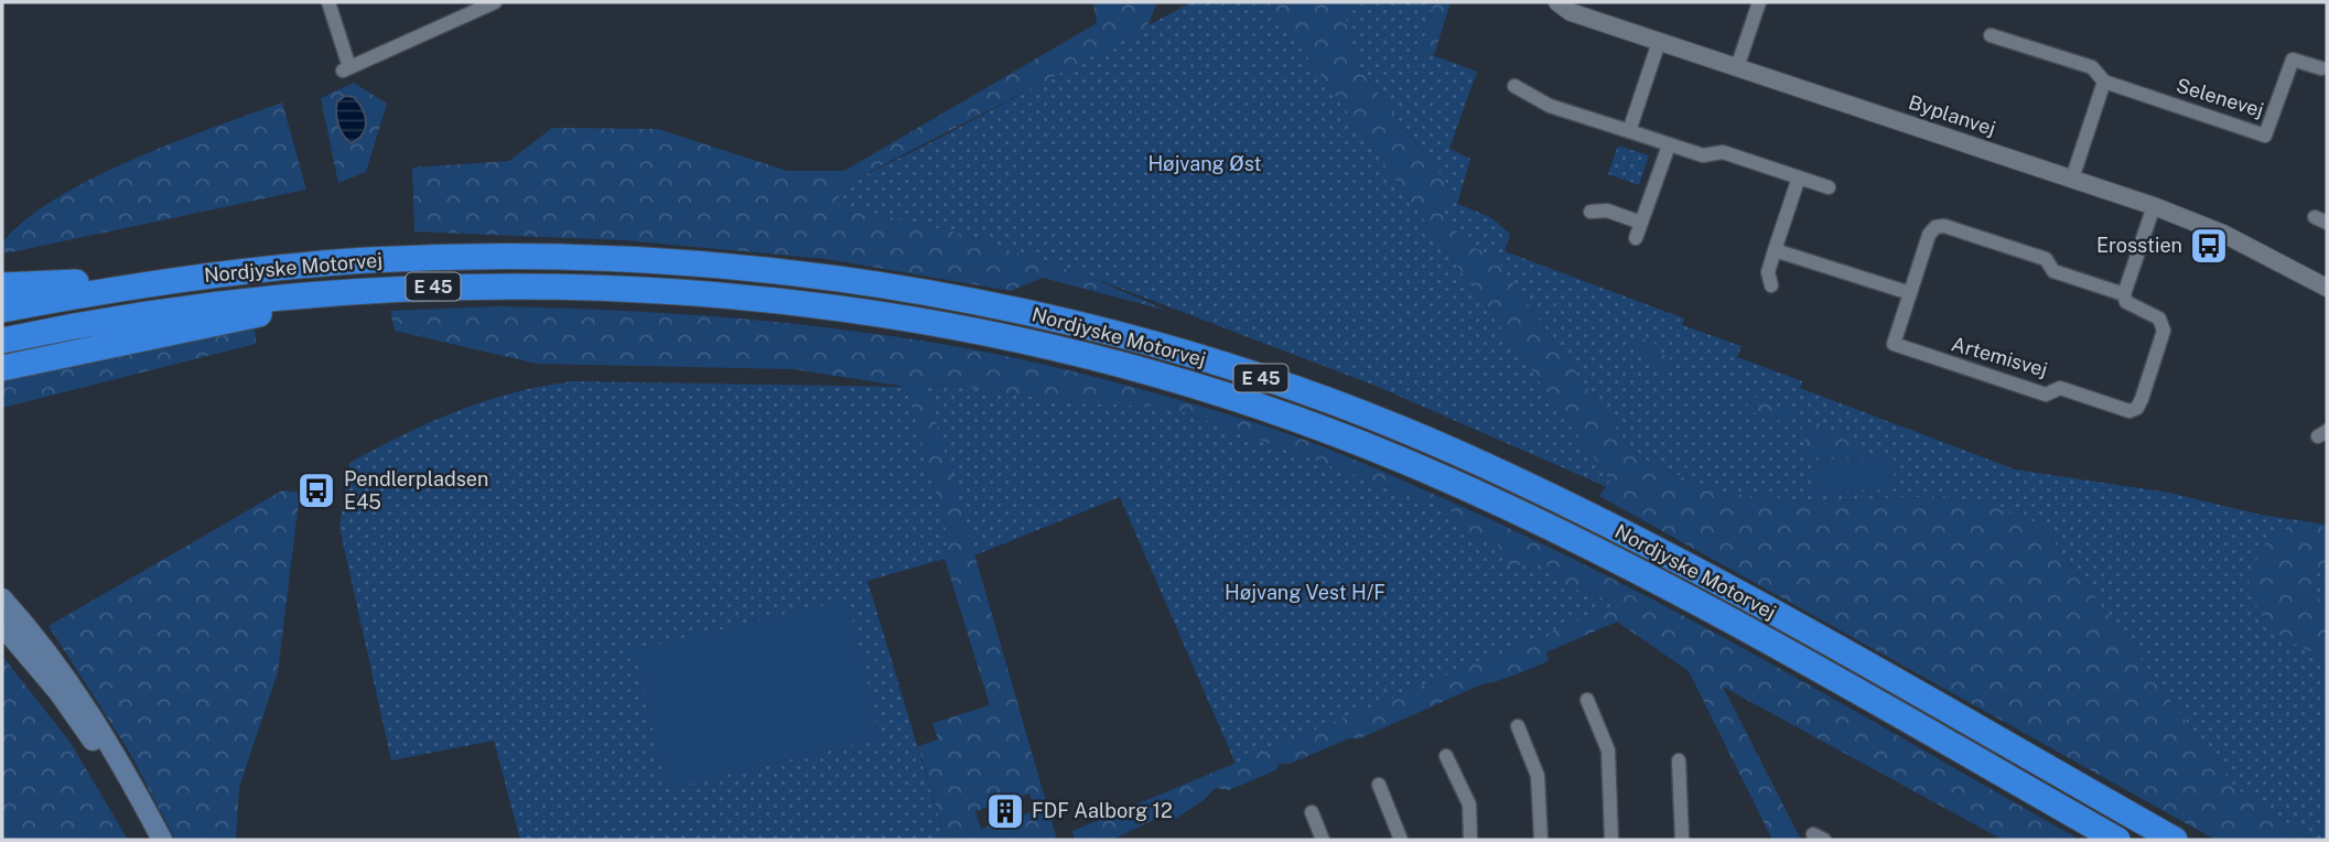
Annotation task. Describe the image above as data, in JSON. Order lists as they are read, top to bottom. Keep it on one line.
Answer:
{"streets":{"highway":["Nordjyske Motorvej","E 45"],"street":["Selenevej","Byplanvej","Artemisvej"]},"parks":["Højvang Øst","Højvang Vest H/F"],"places":{"bus stop":["Erosstien","Pendlerpladsen E45"],"building":["FDF Aalborg 12"]}}
